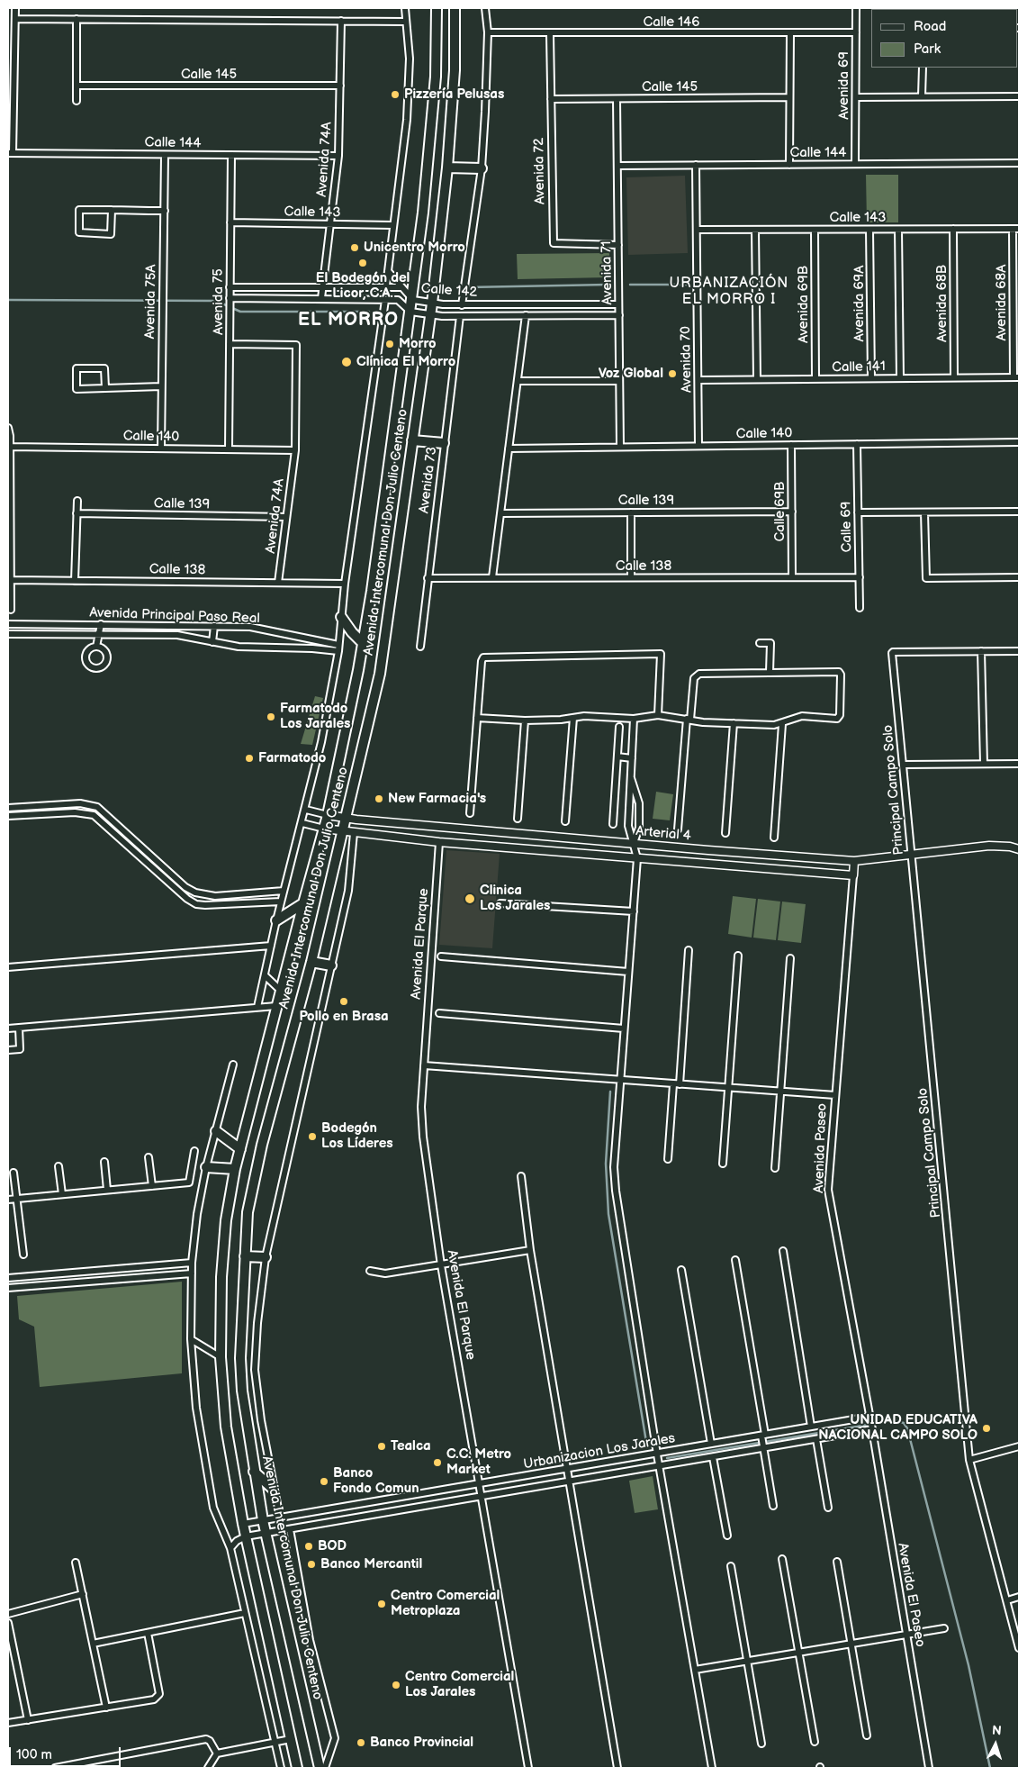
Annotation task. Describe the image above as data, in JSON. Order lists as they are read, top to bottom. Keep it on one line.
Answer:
{"streets":{"main road":["Avenida Intercomunal Don Julio Centeno"],"street":["Calle 146","Calle 145","Avenida 69","Calle 144","Avenida 74A","Avenida 72","Calle 143","Avenida 71","Calle 142","Avenida 75A","Avenida 75","Avenida 68A","Avenida 69A","Avenida 68B","Avenida 69B","Avenida 70","Calle 141","Calle 140","Avenida 73","Calle 139","Calle 69B","Calle 69","Calle 138","Avenida Principal Paso Real","Principal Campo Solo","Arterial 4","Avenida El Parque","Avenida Paseo","Urbanizacion Los Jarales","Avenida El Paseo"]},"crossings":[["Calle 146","Avenida 69"],["Calle 146","Avenida 72"],["Calle 145","Avenida 74A"],["Calle 145","Avenida 72"],["Calle 145","Avenida 71"],["Avenida 69","Calle 144"],["Calle 144","Avenida 74A"],["Calle 144","Avenida 71"],["Calle 144","Avenida 75A"],["Calle 144","Avenida 75"],["Calle 144","Avenida 70"],["Avenida 74A","Calle 143"],["Avenida 74A","Calle 142"],["Avenida 74A","Avenida 75"],["Avenida 74A","Calle 140"],["Avenida 74A","Calle 139"],["Avenida 74A","Calle 138"],["Avenida 72","Avenida 71"],["Calle 143","Avenida 75"],["Calle 143","Avenida 68A"],["Calle 143","Avenida 69A"],["Calle 143","Avenida 68B"],["Calle 143","Avenida 69B"],["Calle 143","Avenida 70"],["Avenida 71","Calle 142"],["Avenida 71","Calle 140"],["Calle 142","Avenida 75"],["Calle 142","Avenida 73"],["Calle 142","Avenida Intercomunal Don Julio Centeno"],["Avenida 75A","Calle 140"],["Avenida 75","Calle 140"],["Avenida 68A","Calle 141"],["Avenida 69A","Calle 141"],["Avenida 68B","Calle 141"],["Avenida 69B","Calle 141"],["Avenida 70","Calle 141"],["Avenida 70","Calle 140"],["Calle 140","Calle 69B"],["Calle 140","Calle 69"],["Avenida 73","Calle 138"],["Calle 139","Calle 69B"],["Calle 69B","Calle 138"],["Calle 69","Calle 138"],["Avenida Intercomunal Don Julio Centeno","Calle 138"],["Avenida Intercomunal Don Julio Centeno","Avenida Principal Paso Real"],["Avenida Intercomunal Don Julio Centeno","Arterial 4"],["Avenida Intercomunal Don Julio Centeno","Urbanizacion Los Jarales"],["Principal Campo Solo","Arterial 4"],["Arterial 4","Avenida El Parque"],["Arterial 4","Avenida Paseo"],["Avenida El Parque","Urbanizacion Los Jarales"],["Avenida Paseo","Urbanizacion Los Jarales"],["Avenida Paseo","Avenida El Paseo"],["Urbanizacion Los Jarales","Avenida El Paseo"]],"districts":["URBANIZACIÓN EL MORRO I","EL MORRO"],"places":["Pizzería Pelusas","Unicentro Morro","El Bodegón del Licor, C.A.","Morro","Clínica El Morro","Voz Global","Farmatodo Los Jarales","Farmatodo","New Farmacia's","Clinica Los Jarales","Pollo en Brasa","Bodegón Los Líderes","UNIDAD EDUCATIVA NACIONAL CAMPO SOLO","Tealca","C.C. Metro Market","Banco Fondo Comun","BOD","Banco Mercantil","Centro Comercial Metroplaza","Centro Comercial Los Jarales","Banco Provincial"],"legend":["Road","Park"],"scale_bar":"100 m","north":"top"}
